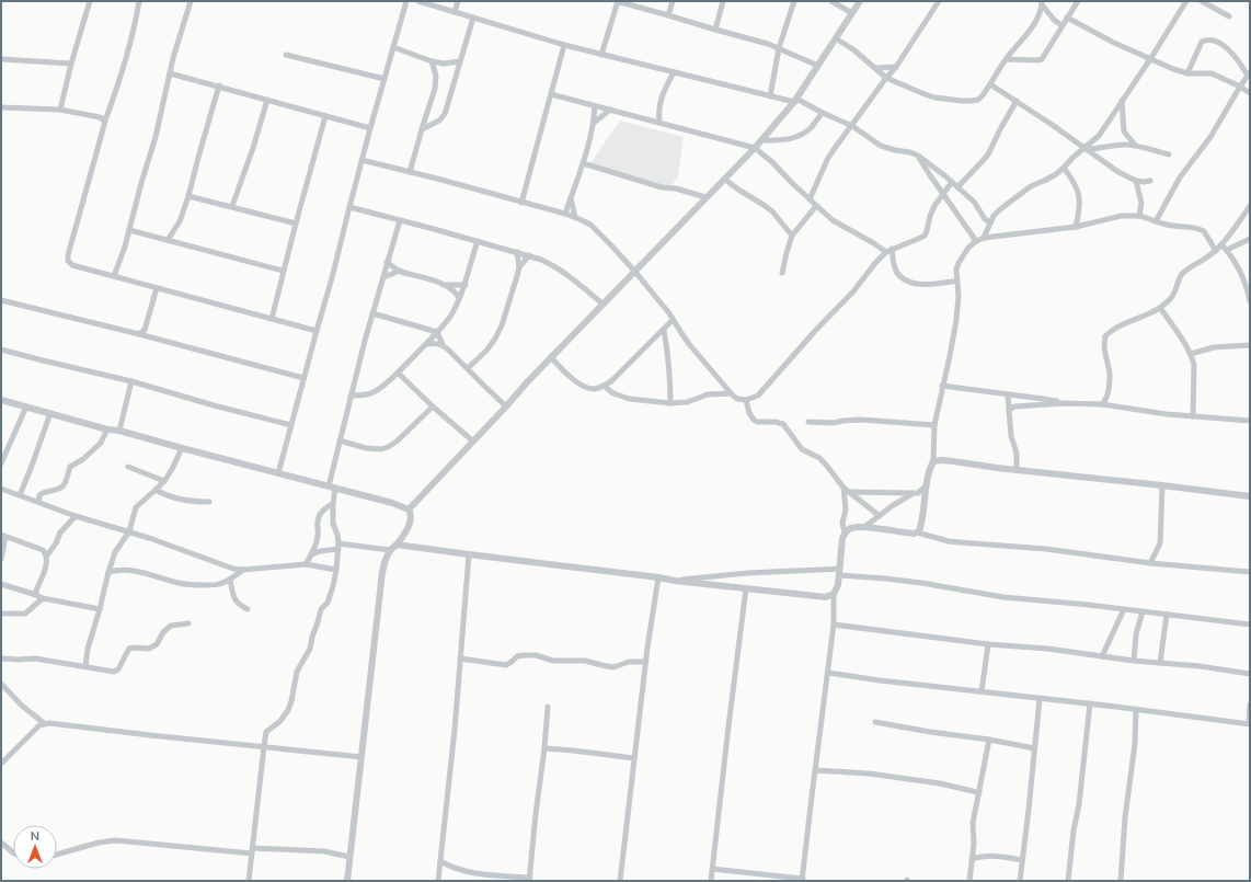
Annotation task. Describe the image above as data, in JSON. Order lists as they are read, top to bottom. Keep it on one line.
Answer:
{"north":"top"}
